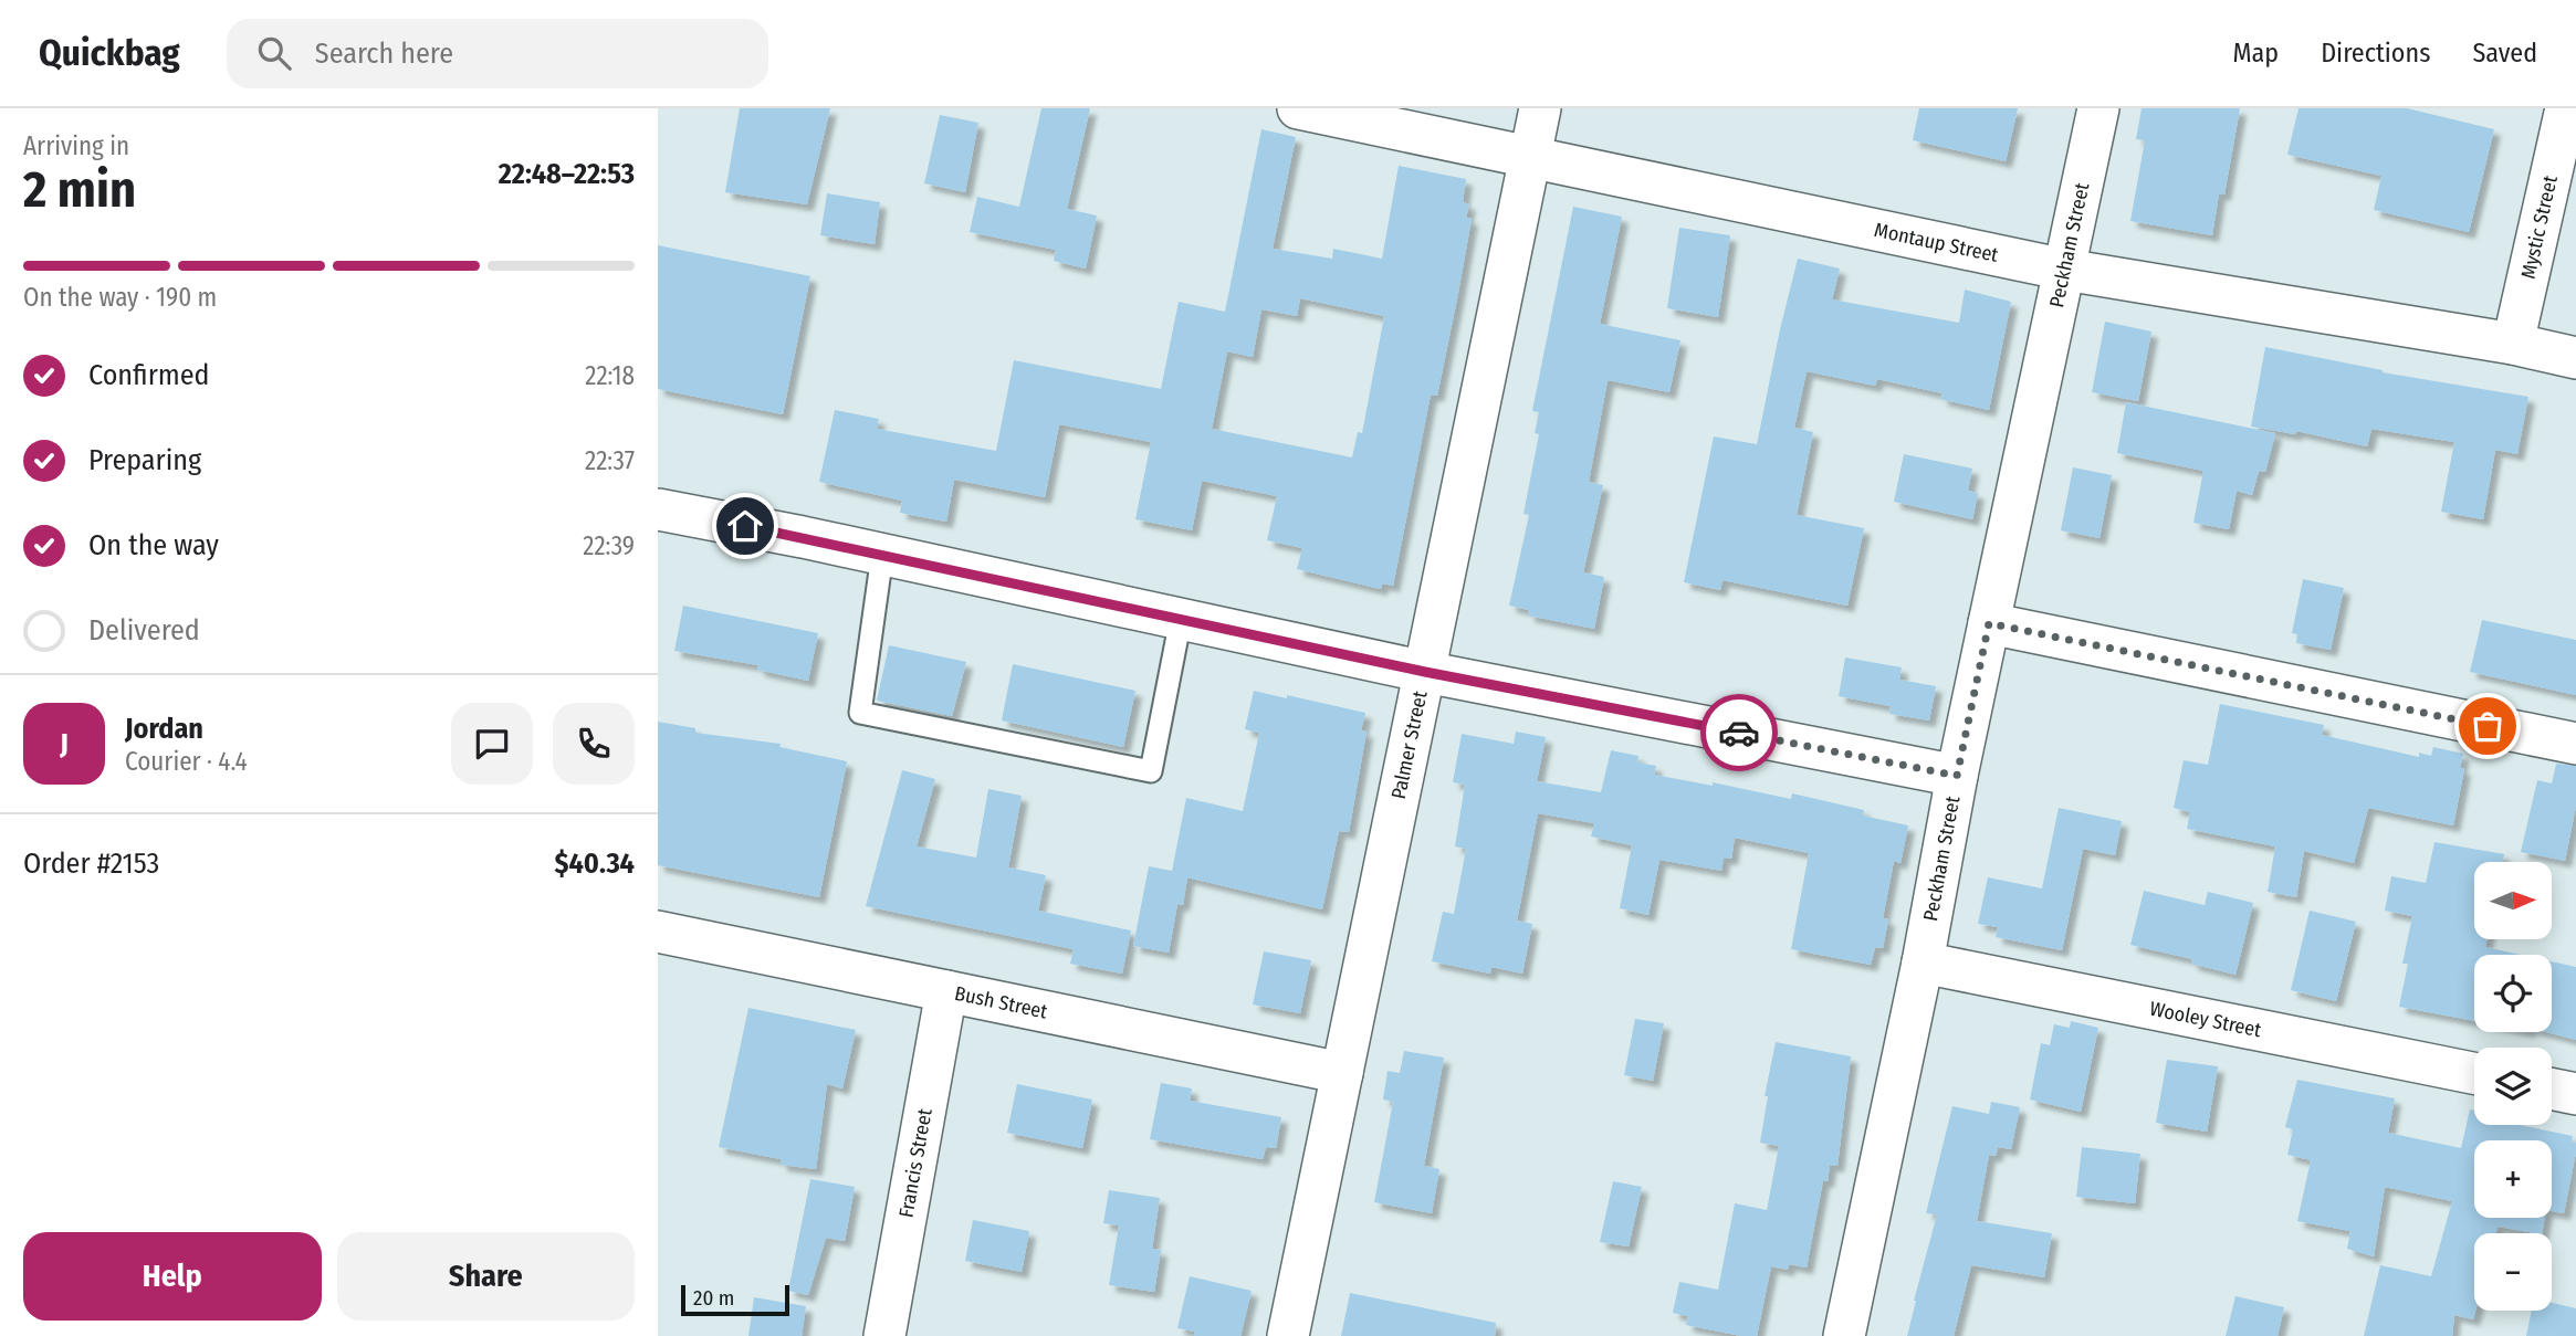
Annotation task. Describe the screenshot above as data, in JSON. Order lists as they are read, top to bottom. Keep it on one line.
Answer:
{"streets":{"street":["Mystic Street","Montaup Street","Peckham Street","Palmer Street","Bush Street","Wooley Street","Francis Street"]},"crossings":[["Mystic Street","Montaup Street"],["Montaup Street","Peckham Street"],["Montaup Street","Palmer Street"],["Peckham Street","Wooley Street"],["Palmer Street","Bush Street"],["Bush Street","Francis Street"]],"scale_bar":"20 m","north":"right","page":{"header":"Quickbag","search":"Search here","nav":["Map","Directions","Saved"],"heading":["2 min","Arriving in","22:48–22:53"],"panel":["Jordan","Courier · 4.4","Order #2153","$40.34"],"bar":"On the way · 190 m","list":[["Confirmed","22:18"],["Preparing","22:37"],["On the way","22:39"],"Delivered"],"round":"J","map_buttons":["+","−"],"buttons":["Help","Share"],"scale":"20 m"}}
